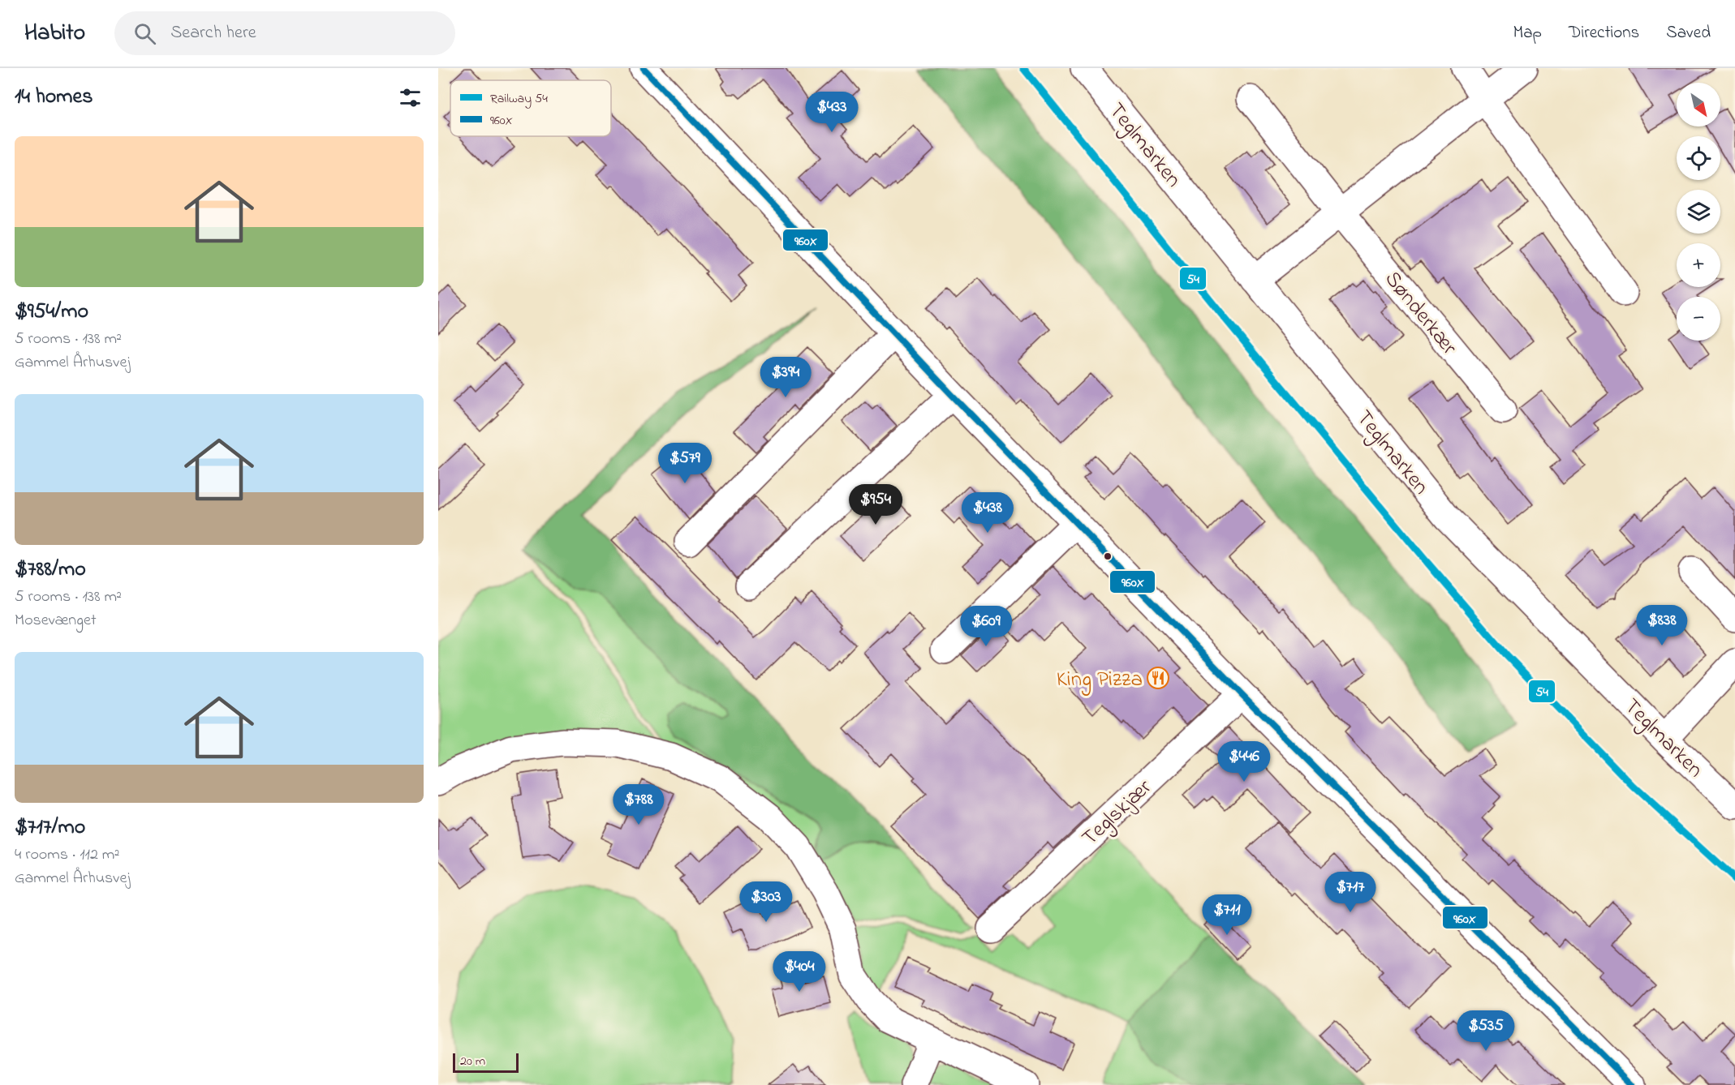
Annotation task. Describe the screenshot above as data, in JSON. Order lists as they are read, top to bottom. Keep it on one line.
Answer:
{"streets":{"street":["Teglmarken","Sønderkær","Teglskjær"]},"places":{"restaurant":["King Pizza"]},"lines":["rail line 54","transit line 960X"],"legend":["Railway 54","960X"],"scale_bar":"20 m","north":"bottom right","page":{"header":"Habito","search":"Search here","nav":["Map","Directions","Saved"],"heading":"14 homes","map_buttons":["+","−"],"price":["$433","$394","$579","$954","$438","$838","$609","$446","$788","$717","$303","$711","$404","$535"],"list":[{"name":"$954/mo","note":"5 rooms · 138 m² · Gammel Århusvej"},{"name":"$788/mo","note":"5 rooms · 138 m² · Mosevænget"},{"name":"$717/mo","note":"4 rooms · 112 m² · Gammel Århusvej"}],"scale":"20 m"}}
